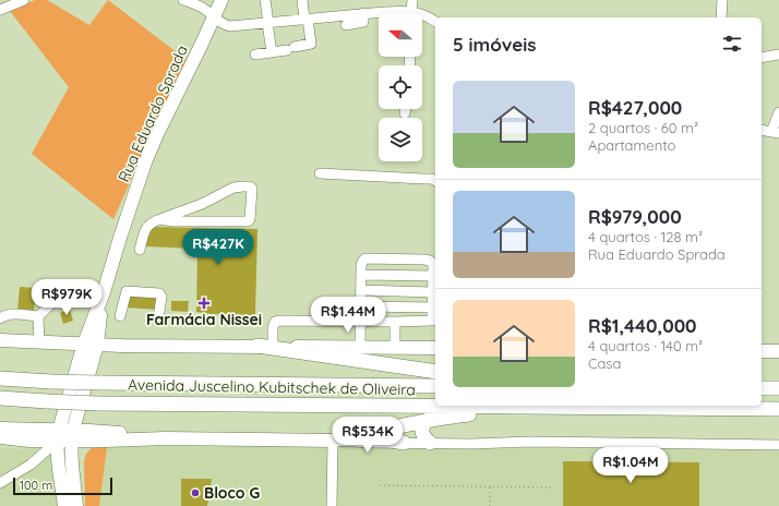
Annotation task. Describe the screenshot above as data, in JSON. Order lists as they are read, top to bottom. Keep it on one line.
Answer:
{"streets":{"highway":["Avenida Juscelino Kubitschek de Oliveira"],"main road":["Rua Eduardo Sprada"]},"places":{"health":["Farmácia Nissei"],"other":["Bloco G"]},"scale_bar":"100 m","north":"left","page":{"heading":"5 imóveis","list":[{"name":"R$427,000","note":"2 quartos · 60 m² · Apartamento"},{"name":"R$979,000","note":"4 quartos · 128 m² · Rua Eduardo Sprada"},{"name":"R$1,440,000","note":"4 quartos · 140 m² · Casa"}],"price":["R$427K","R$979K","R$1.44M","R$534K","R$1.04M"],"scale":"100 m"}}
